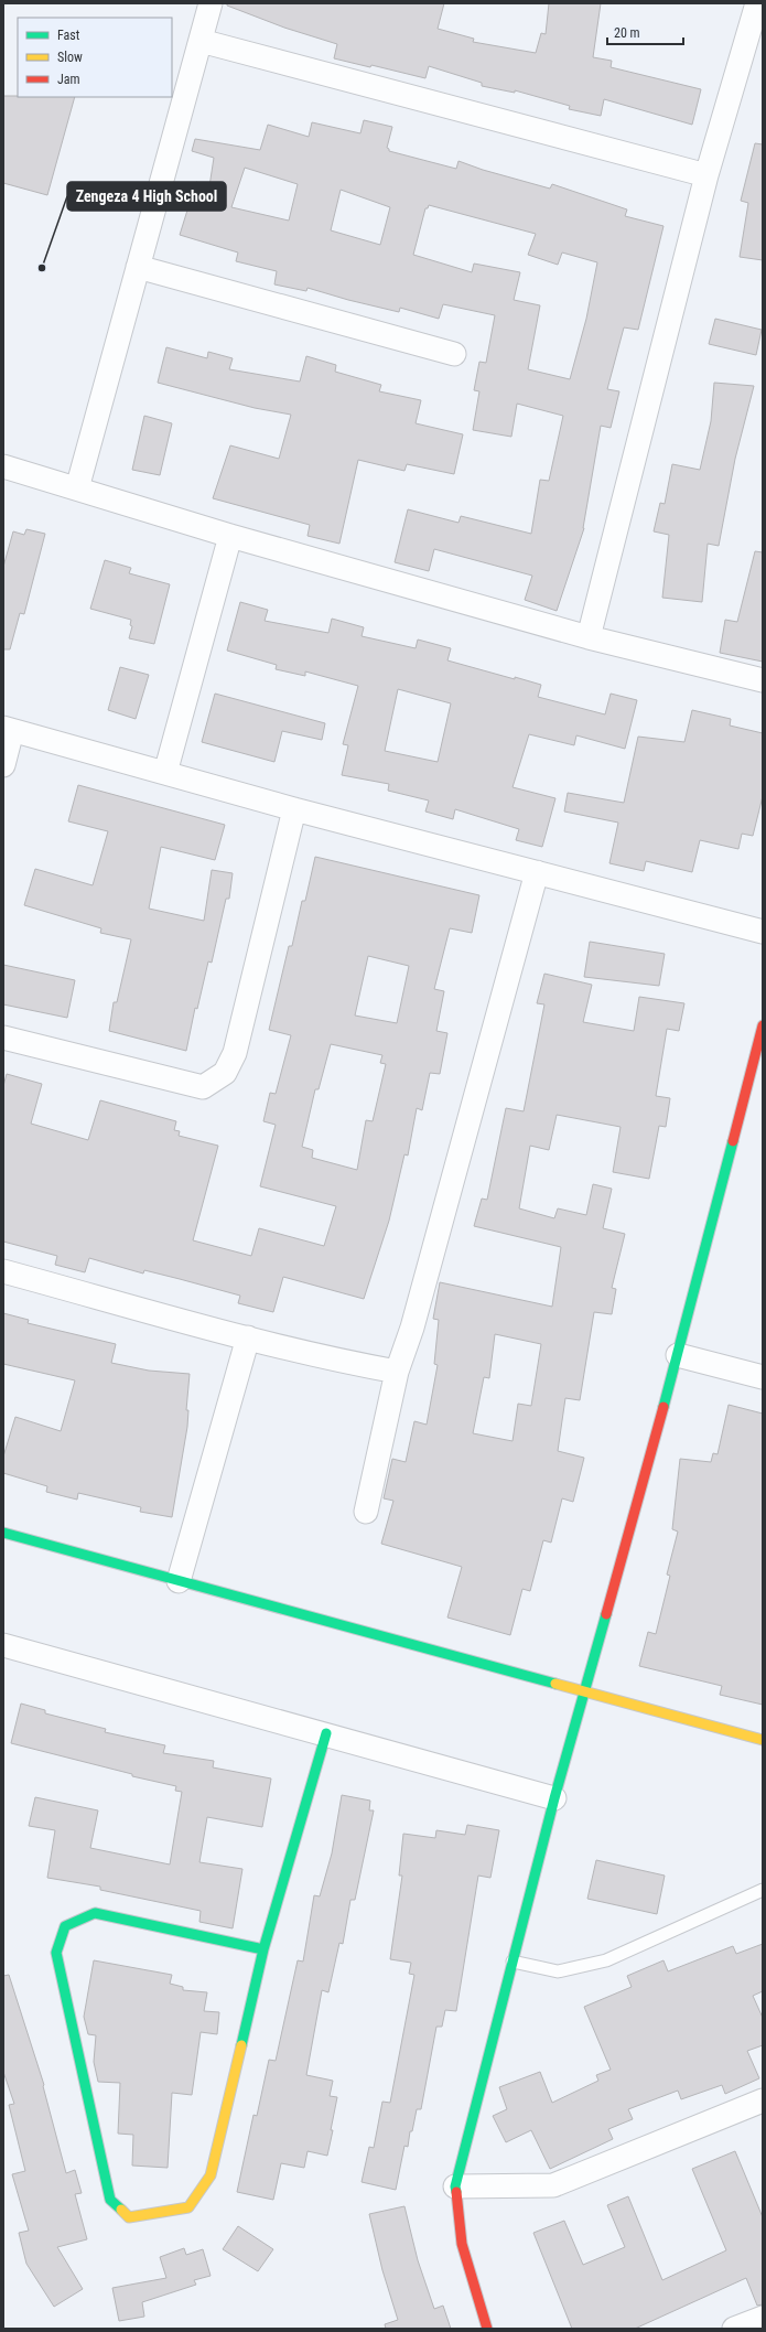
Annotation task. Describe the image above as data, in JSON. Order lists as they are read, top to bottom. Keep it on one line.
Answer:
{"places":["Zengeza 4 High School"],"legend":["Fast","Slow","Jam"],"scale_bar":"20 m"}
